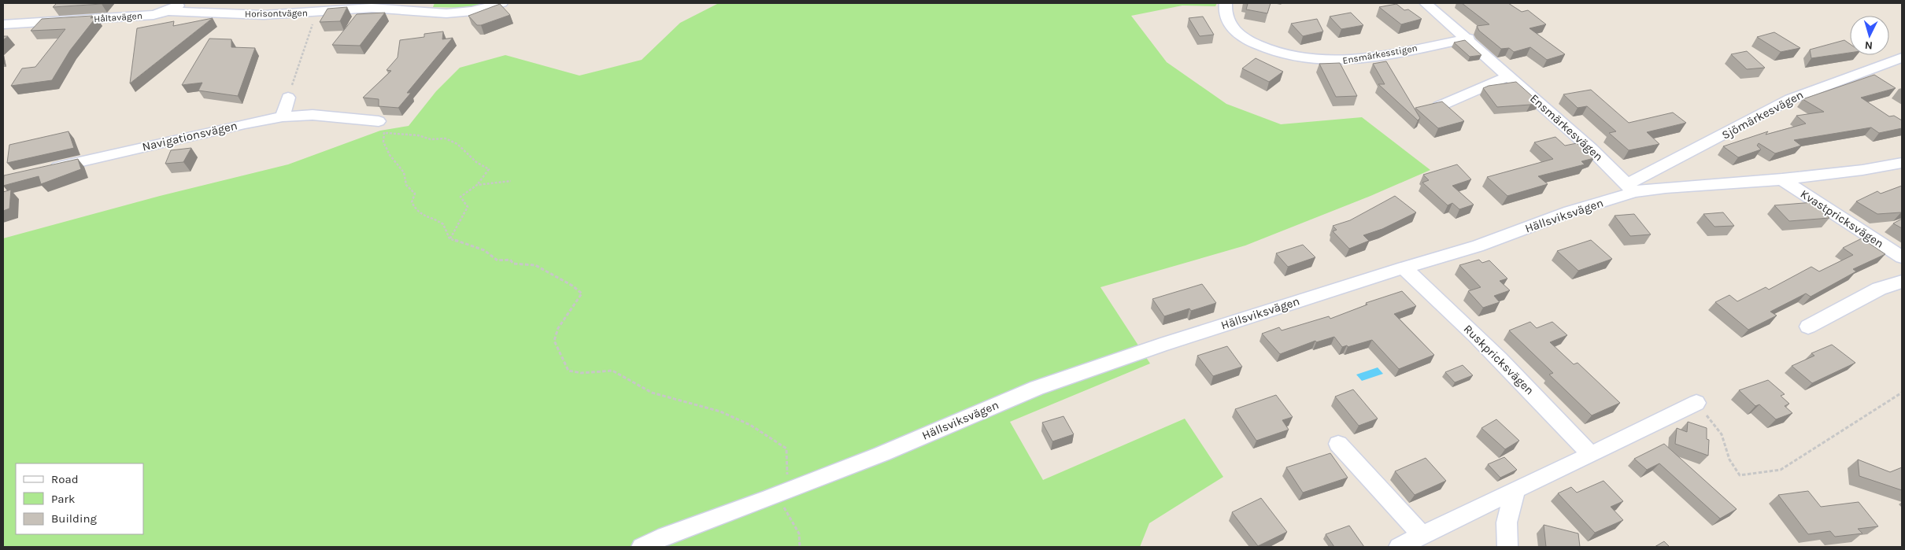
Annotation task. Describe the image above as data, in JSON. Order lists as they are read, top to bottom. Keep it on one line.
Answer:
{"streets":{"street":["Horisontvägen","Håltavägen","Ensmärkesstigen","Sjömärkesvägen","Ensmärkesvägen","Navigationsvägen","Hällsviksvägen","Kvastpricksvägen","Ruskpricksvägen"]},"crossings":[["Horisontvägen","Håltavägen"],["Ensmärkesstigen","Ensmärkesvägen"],["Sjömärkesvägen","Ensmärkesvägen"],["Sjömärkesvägen","Hällsviksvägen"],["Ensmärkesvägen","Hällsviksvägen"],["Hällsviksvägen","Kvastpricksvägen"],["Hällsviksvägen","Ruskpricksvägen"]],"legend":["Road","Park","Building"],"north":"bottom"}
